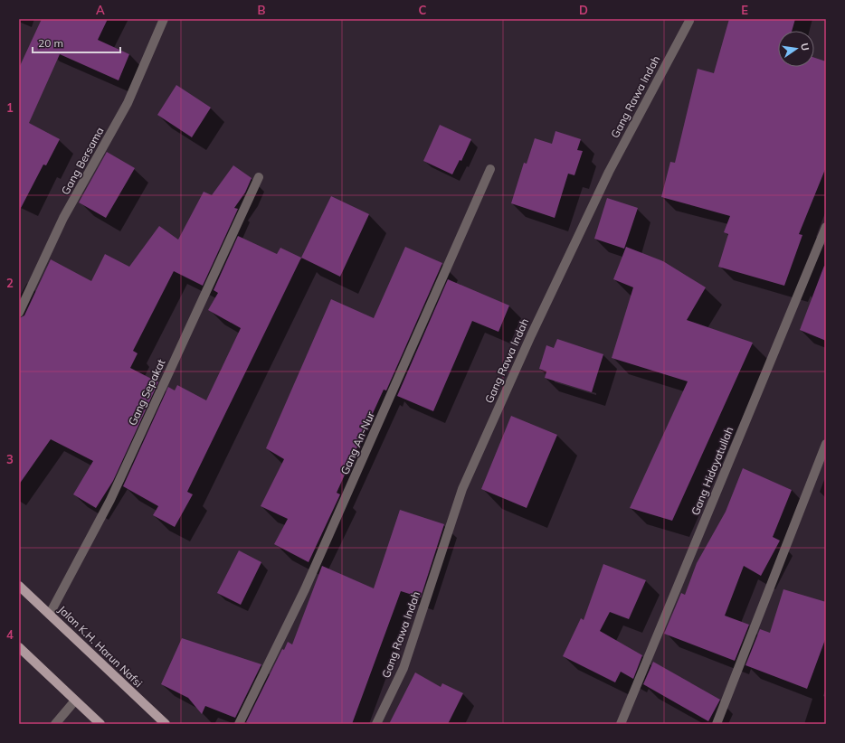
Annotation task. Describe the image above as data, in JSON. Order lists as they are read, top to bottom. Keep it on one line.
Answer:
{"streets":{"main road":["Jalan K.H. Harun Nafsi"],"street":["Gang Rawa Indah","Gang Bersama","Gang Sepakat","Gang An-Nur","Gang Hidayatullah"]},"crossings":[["Gang Sepakat","Jalan K.H. Harun Nafsi"]],"scale_bar":"20 m","north":"right","grid":{"columns":["A","B","C","D","E"],"rows":["1","2","3","4"]}}
